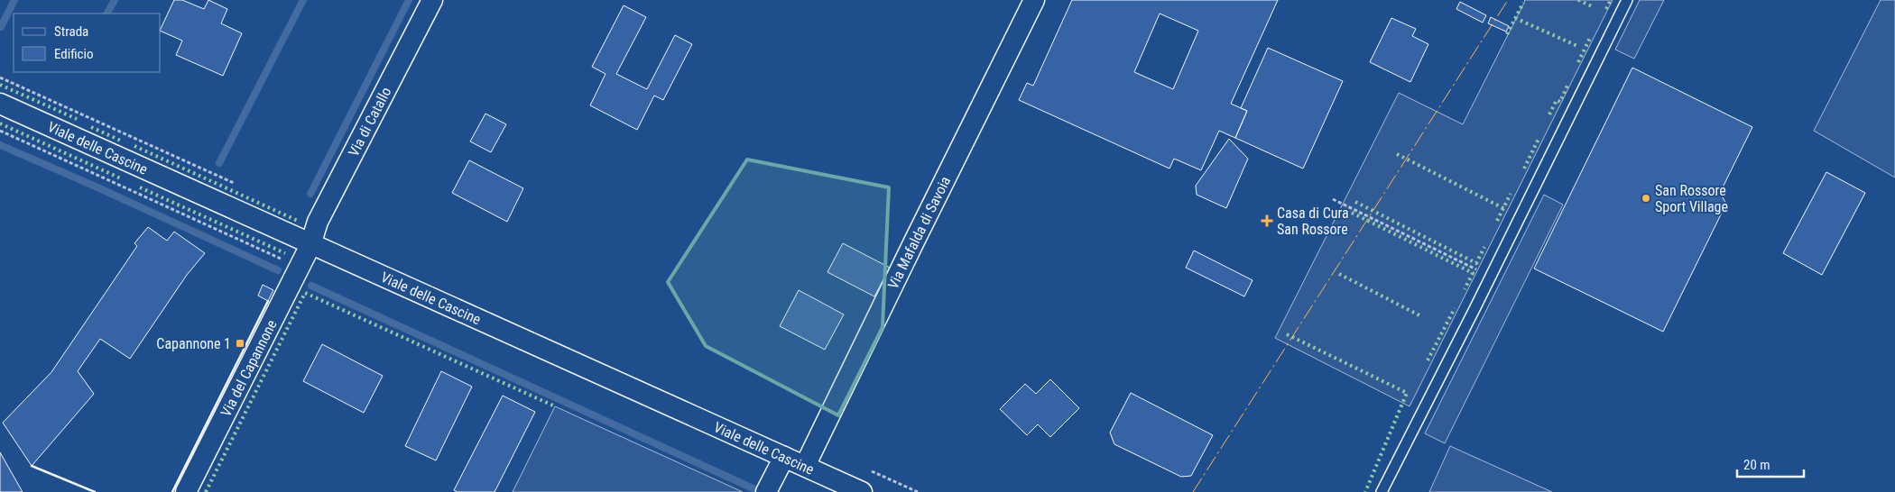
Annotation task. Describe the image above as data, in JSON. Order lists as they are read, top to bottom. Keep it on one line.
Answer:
{"streets":{"street":["Via di Catallo","Viale delle Cascine","Via Mafalda di Savoia","Via del Capannone"]},"crossings":[["Via di Catallo","Viale delle Cascine"],["Via di Catallo","Via del Capannone"],["Viale delle Cascine","Via Mafalda di Savoia"],["Viale delle Cascine","Via del Capannone"]],"places":{"other":["San Rossore Sport Village"],"health":["Casa di Cura San Rossore"],"transit":["Capannone 1"]},"legend":["Strada","Edificio"],"scale_bar":"20 m"}
